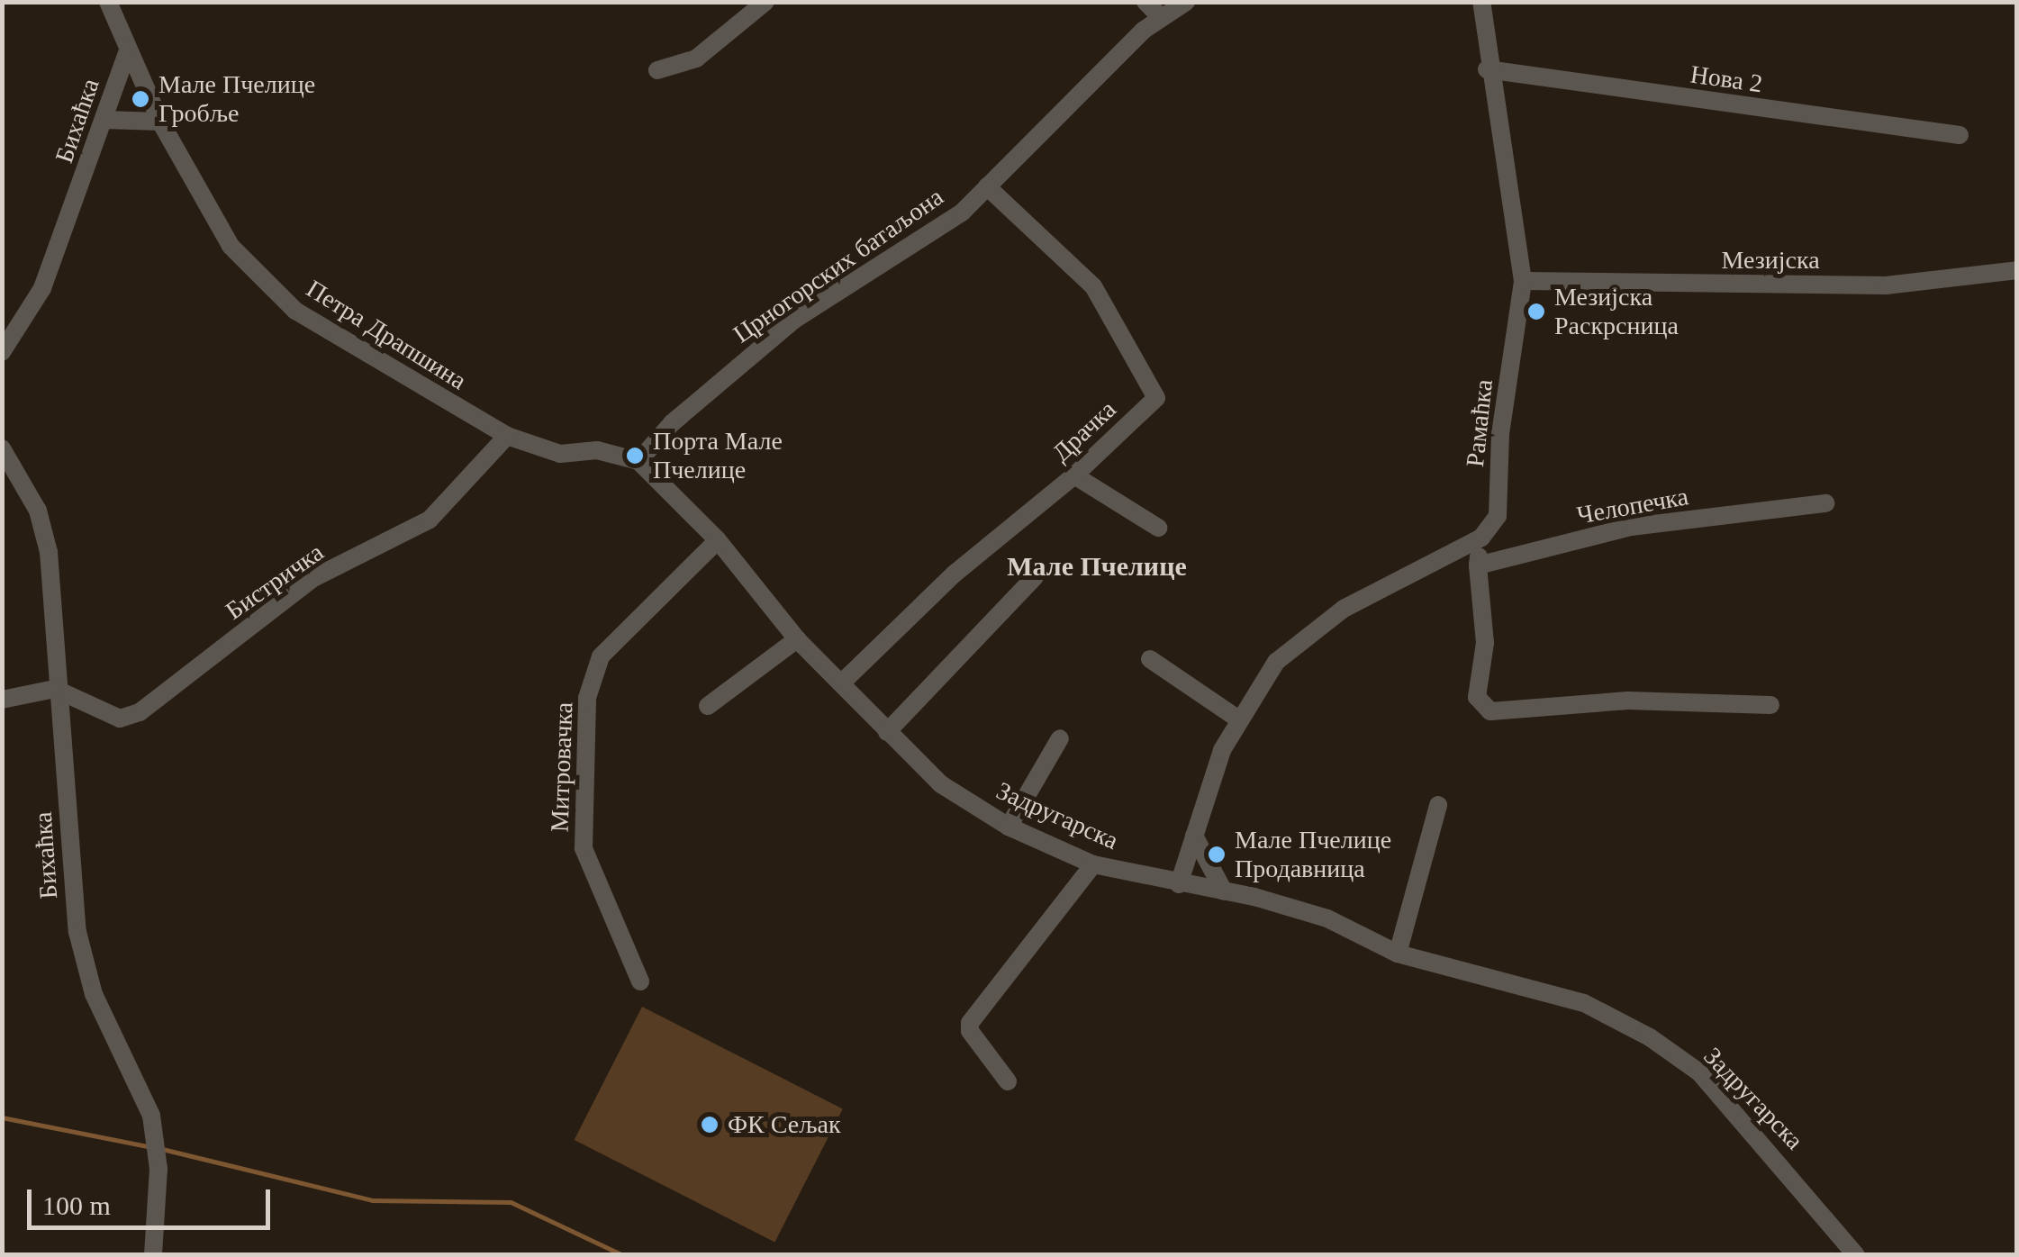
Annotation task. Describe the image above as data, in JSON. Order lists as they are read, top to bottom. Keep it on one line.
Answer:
{"streets":{"street":["Нова 2","Бихаћка","Мезијска","Црногорских батаљона","Петра Драпшина","Рамаћка","Драчка","Челопечка","Бистричка","Митровачка","Задругарска"]},"crossings":[["Нова 2","Рамаћка"],["Бихаћка","Петра Драпшина"],["Бихаћка","Бистричка"],["Мезијска","Рамаћка"],["Црногорских батаљона","Петра Драпшина"],["Црногорских батаљона","Драчка"],["Црногорских батаљона","Задругарска"],["Петра Драпшина","Бистричка"],["Петра Драпшина","Задругарска"],["Драчка","Задругарска"],["Митровачка","Задругарска"]],"districts":["Мале Пчелице"],"places":["Мале Пчелице Гробље","Мезијска Раскрсница","Порта Мале Пчелице","Мале Пчелице Продавница","ФК Сељак"],"scale_bar":"100 m"}
